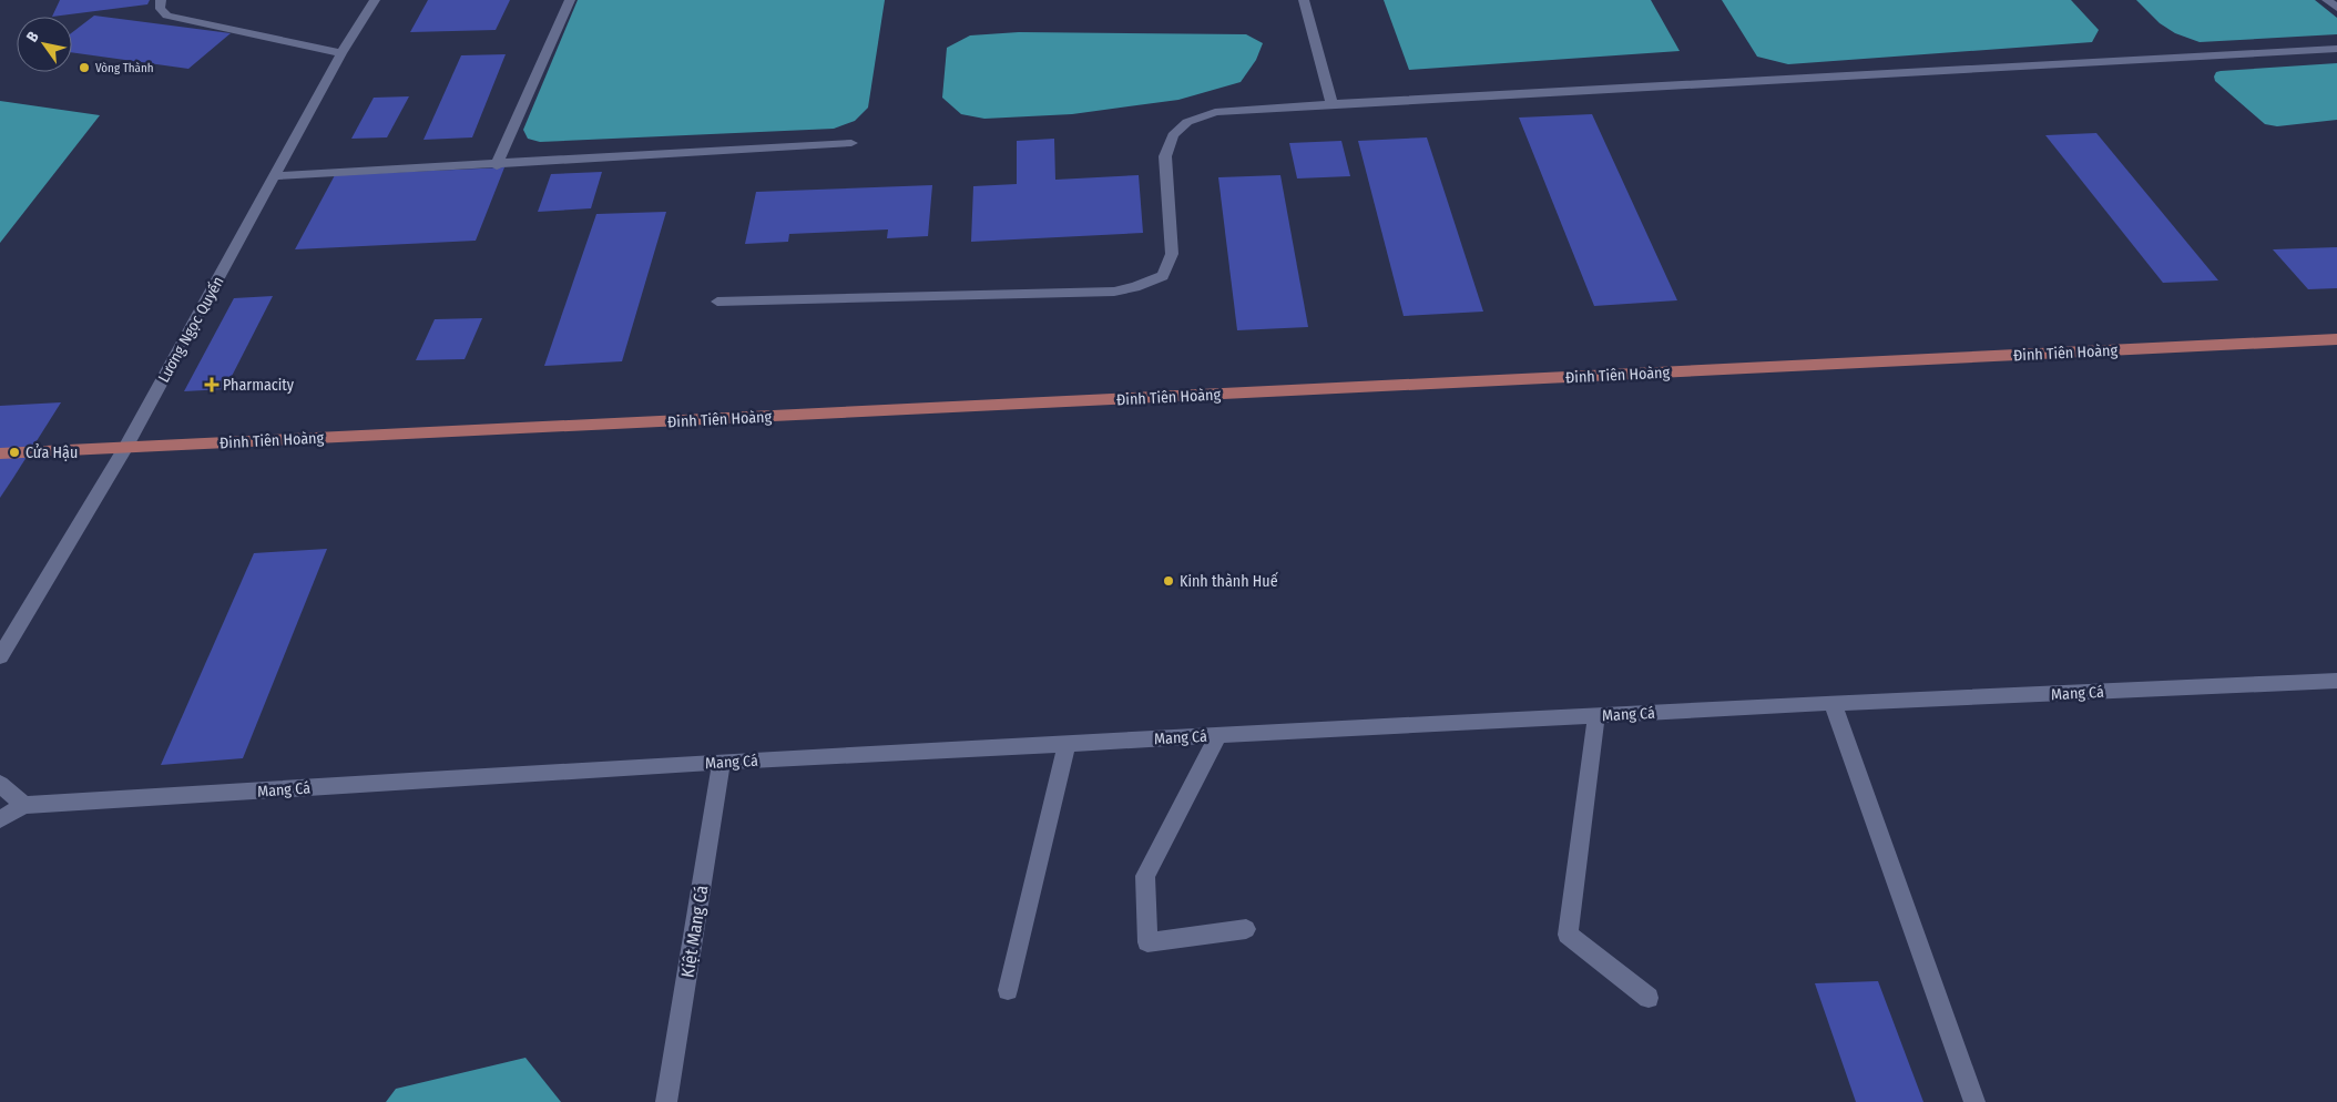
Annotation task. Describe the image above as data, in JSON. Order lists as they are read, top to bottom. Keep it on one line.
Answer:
{"streets":{"main road":["Đinh Tiên Hoàng"],"street":["Lương Ngọc Quyến","Mang Cá","Kiệt Mang Cá"]},"crossings":[["Lương Ngọc Quyến","Đinh Tiên Hoàng"],["Mang Cá","Kiệt Mang Cá"]],"places":{"other":["Vòng Thành","Cửa Hậu","Kinh thành Huế"],"health":["Pharmacity"]},"north":"top left"}
